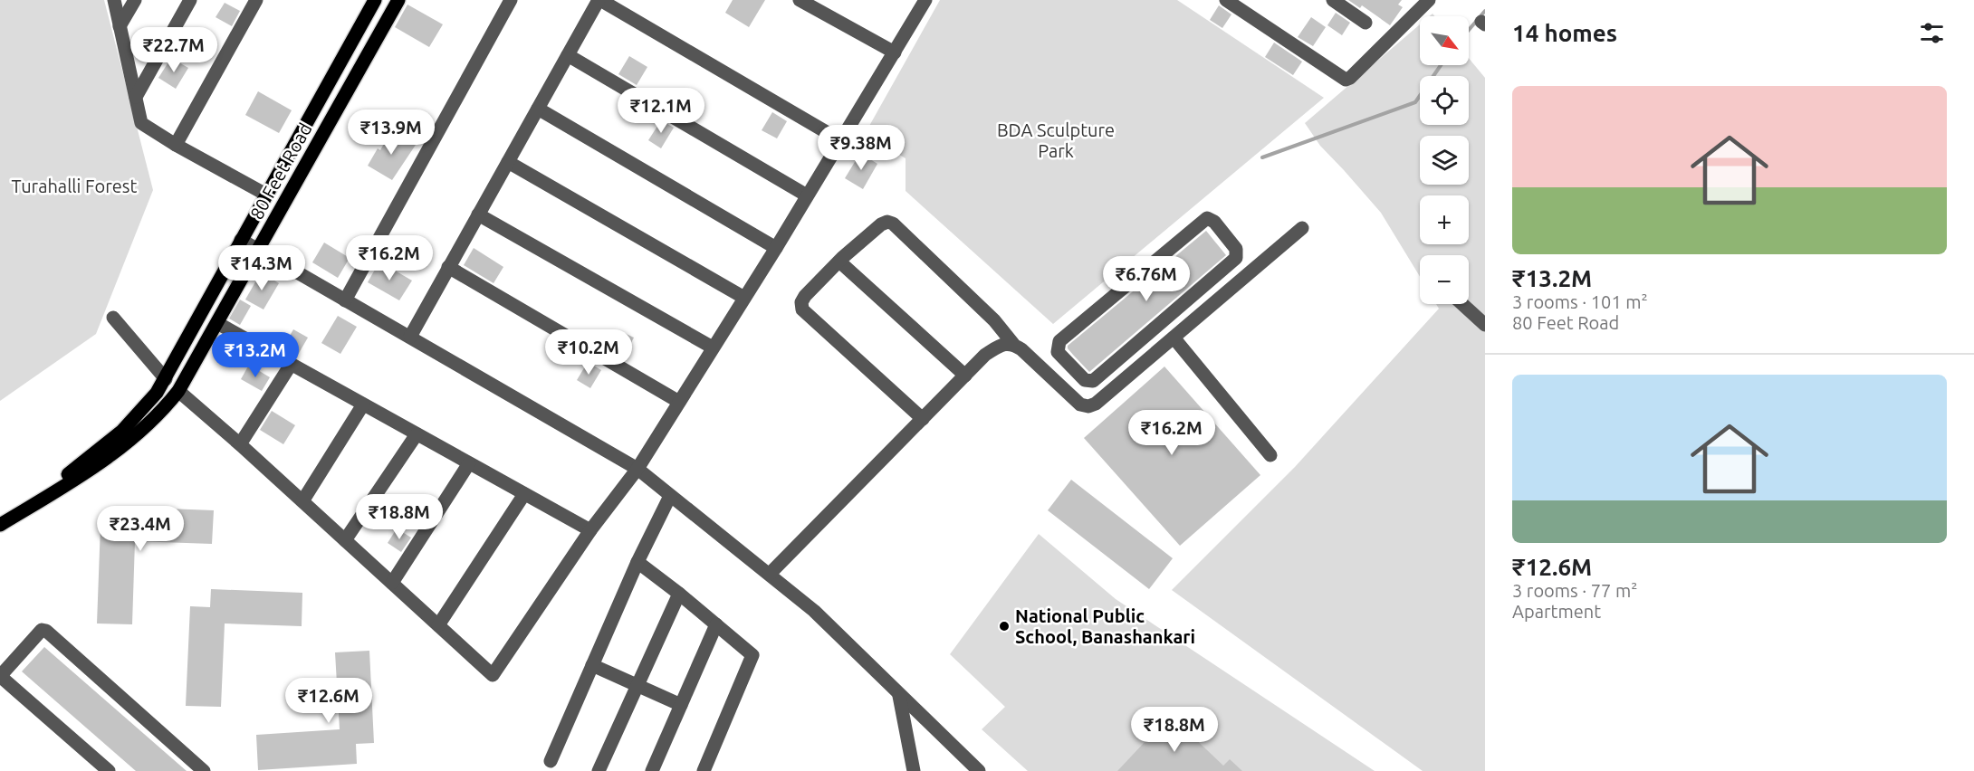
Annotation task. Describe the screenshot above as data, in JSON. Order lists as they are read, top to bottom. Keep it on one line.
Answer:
{"streets":{"main road":["80 Feet Road"]},"parks":["BDA Sculpture Park","Turahalli Forest"],"places":["National Public School, Banashankari"],"north":"bottom right","page":{"heading":"14 homes","map_buttons":["+","−"],"price":["₹22.7M","₹12.1M","₹13.9M","₹9.38M","₹16.2M","₹14.3M","₹6.76M","₹10.2M","₹13.2M","₹16.2M","₹18.8M","₹23.4M","₹12.6M","₹18.8M"],"list":[{"name":"₹13.2M","note":"3 rooms · 101 m² · 80 Feet Road"},{"name":"₹12.6M","note":"3 rooms · 77 m² · Apartment"}]}}
